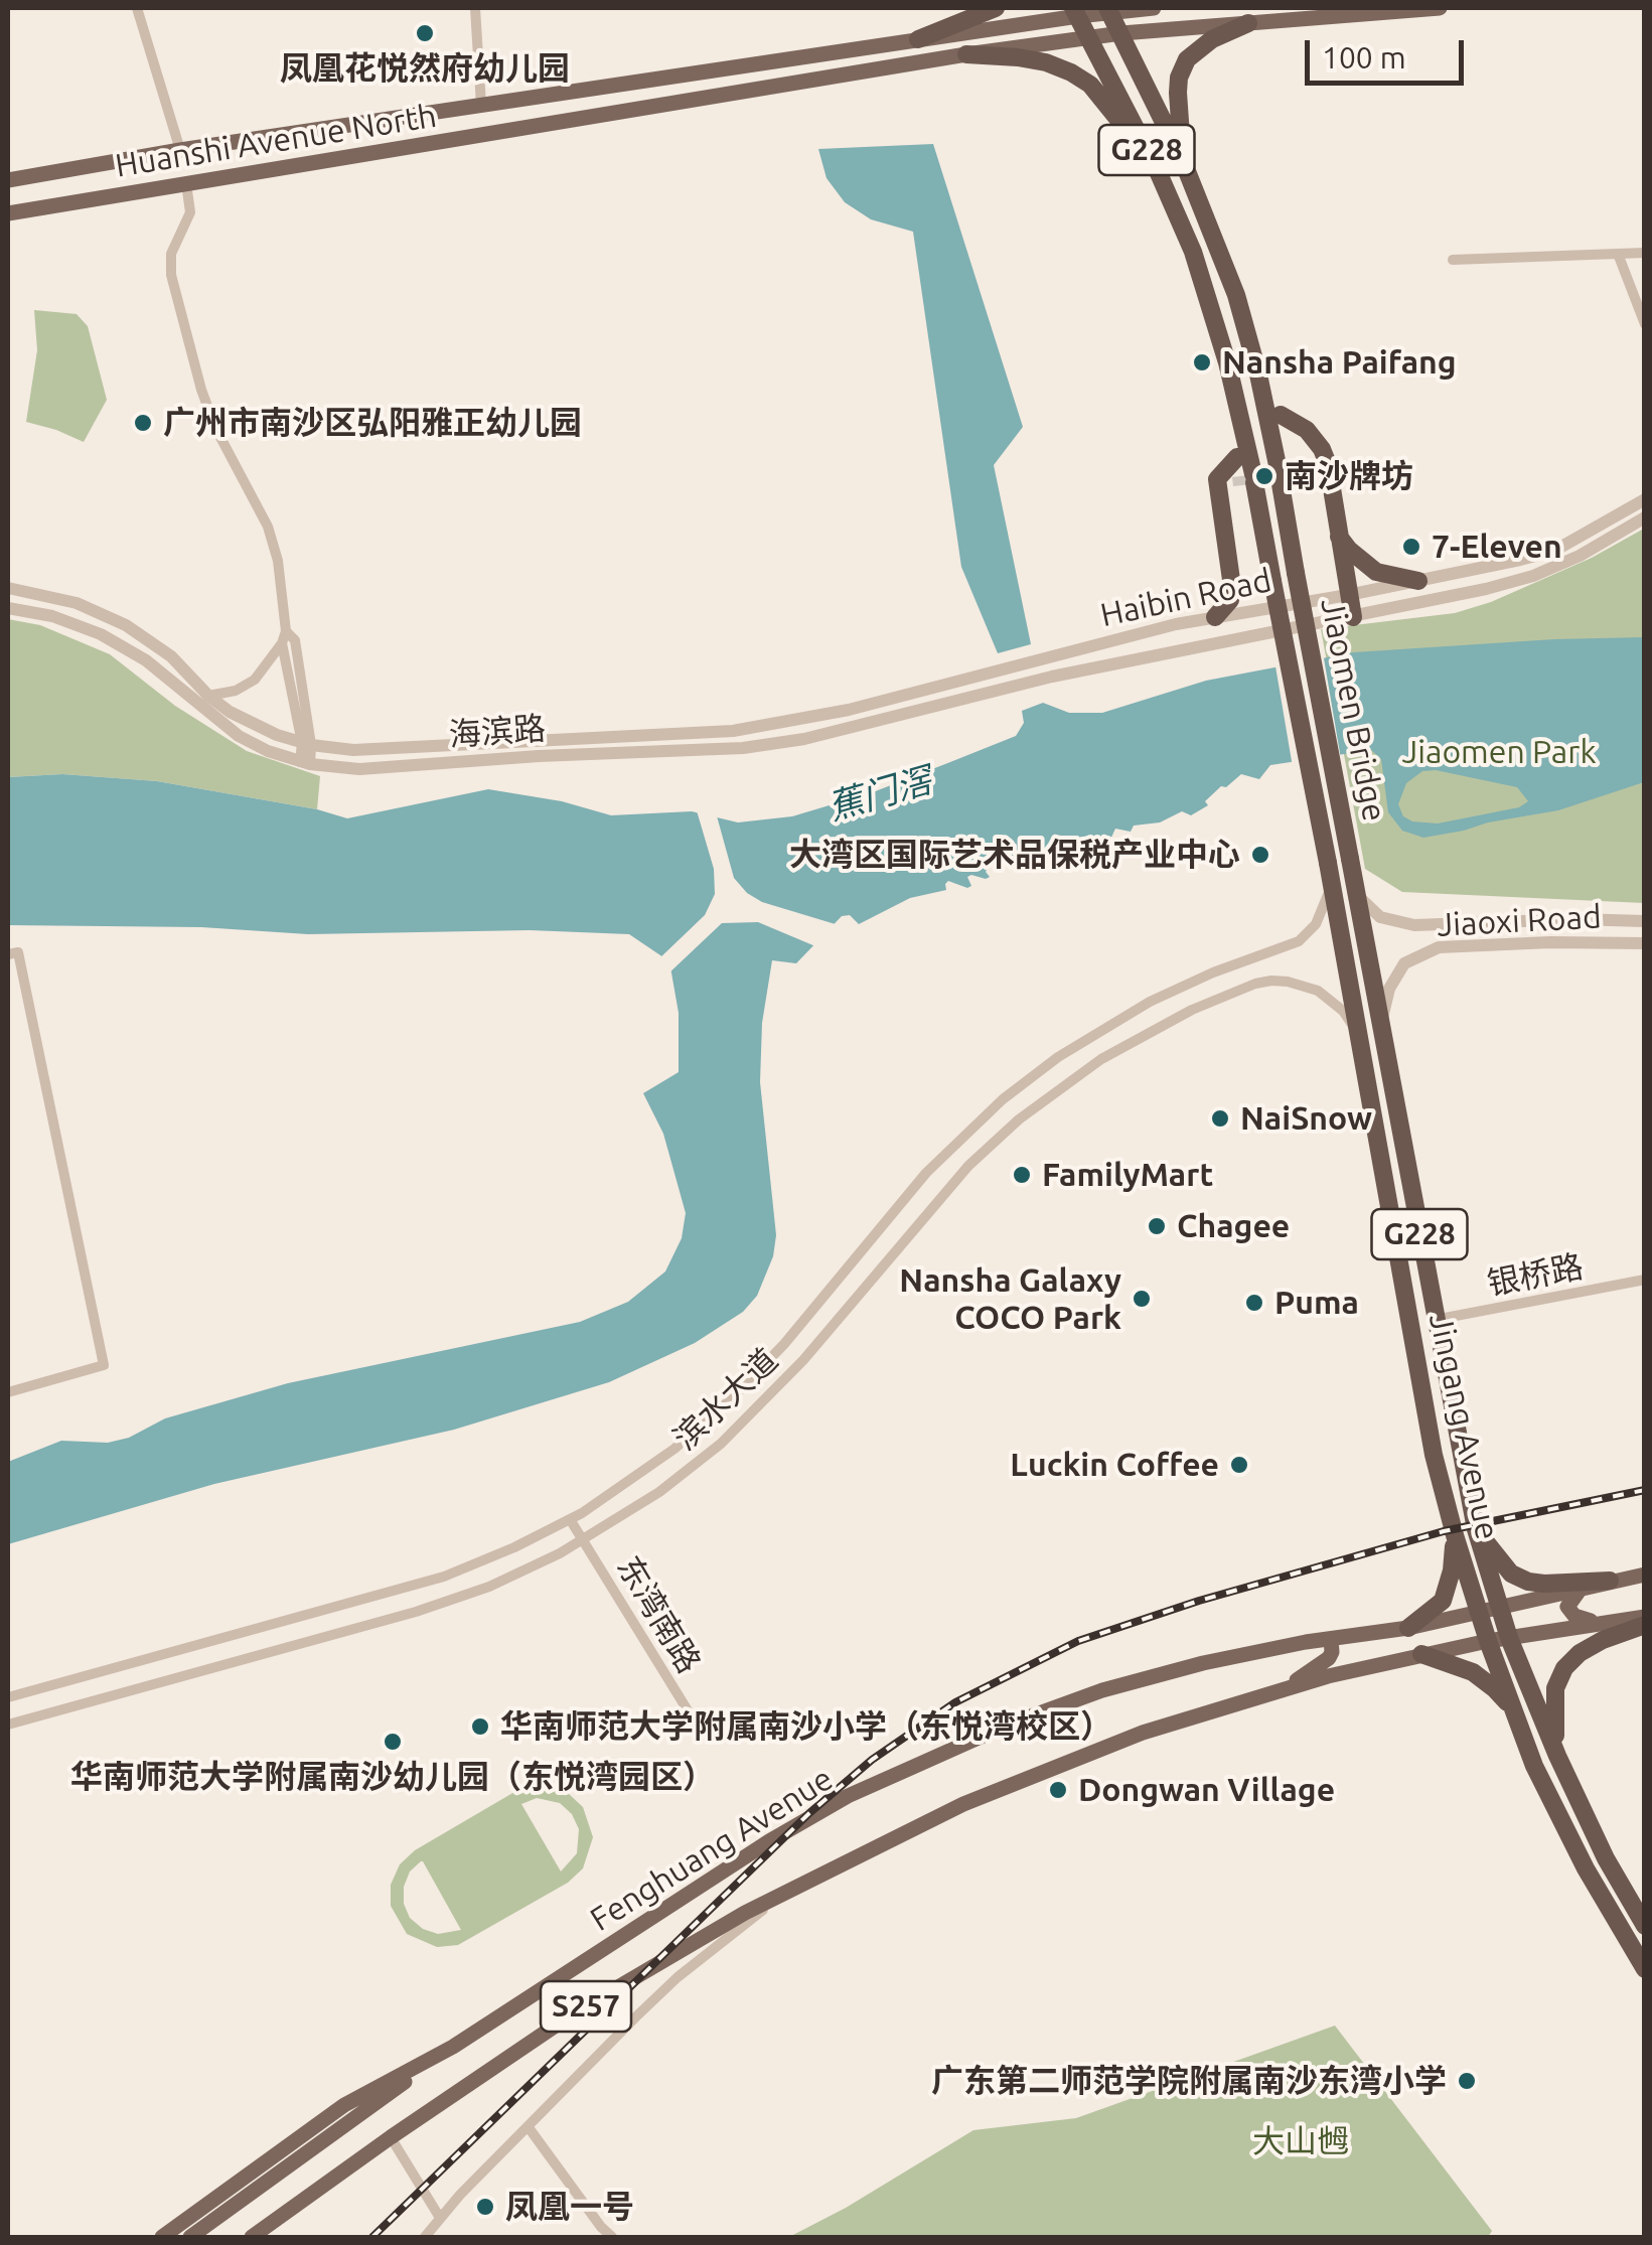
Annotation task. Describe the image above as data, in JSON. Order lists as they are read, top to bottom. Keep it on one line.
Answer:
{"streets":{"highway":["G228","Jiaomen Bridge","Jingang Avenue"],"main road":["Huanshi Avenue North","Fenghuang Avenue","S257"],"street":["Haibin Road","海滨路","Jiaoxi Road","银桥路","滨水大道","东湾南路"]},"crossings":[["Huanshi Avenue North","G228"],["G228","Jiaomen Bridge"],["Jiaomen Bridge","Jingang Avenue"],["Jiaoxi Road","Jingang Avenue"],["银桥路","Jingang Avenue"],["滨水大道","Jingang Avenue"],["滨水大道","东湾南路"],["Jingang Avenue","Fenghuang Avenue"],["Fenghuang Avenue","S257"]],"water":["蕉门滘"],"parks":["Jiaomen Park","大山乸"],"places":["凤凰花悦然府幼儿园","Nansha Paifang","广州市南沙区弘阳雅正幼儿园","南沙牌坊","7-Eleven","大湾区国际艺术品保税产业中心","NaiSnow","FamilyMart","Chagee","Nansha Galaxy COCO Park","Puma","Luckin Coffee","华南师范大学附属南沙小学（东悦湾校区）","华南师范大学附属南沙幼儿园（东悦湾园区）","Dongwan Village","广东第二师范学院附属南沙东湾小学","凤凰一号"],"scale_bar":"100 m"}
